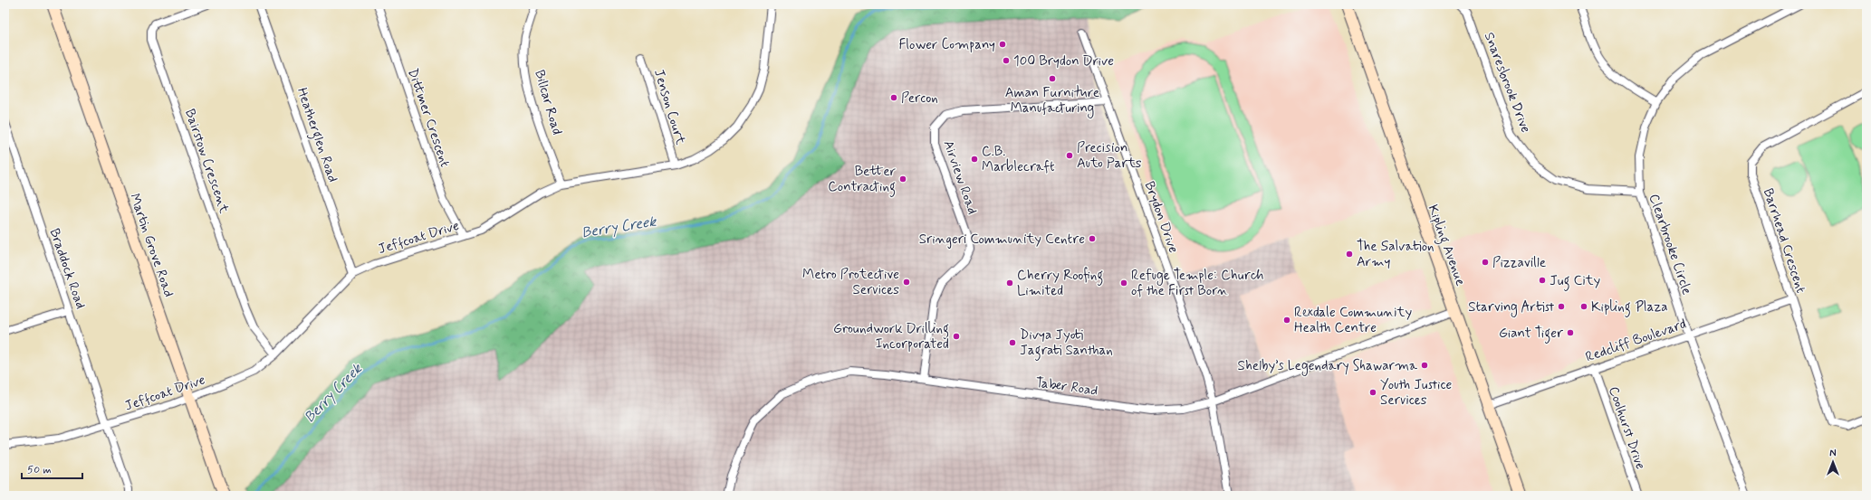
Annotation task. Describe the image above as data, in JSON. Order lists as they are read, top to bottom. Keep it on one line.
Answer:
{"streets":{"main road":["Martin Grove Road","Kipling Avenue"],"street":["Snaresbrook Drive","Billcar Road","Jenson Court","Dittmer Crescent","Heatherglen Road","Bairstow Crescent","Airview Road","Brydon Drive","Jeffcoat Drive","Barrhead Crescent","Clearbrooke Circle","Braddock Road","Redcliff Boulevard","Taber Road","Coolhurst Drive"]},"crossings":[["Snaresbrook Drive","Clearbrooke Circle"],["Billcar Road","Jeffcoat Drive"],["Jenson Court","Jeffcoat Drive"],["Dittmer Crescent","Jeffcoat Drive"],["Heatherglen Road","Jeffcoat Drive"],["Bairstow Crescent","Jeffcoat Drive"],["Airview Road","Brydon Drive"],["Airview Road","Taber Road"],["Brydon Drive","Taber Road"],["Jeffcoat Drive","Martin Grove Road"],["Jeffcoat Drive","Braddock Road"],["Barrhead Crescent","Redcliff Boulevard"],["Clearbrooke Circle","Redcliff Boulevard"],["Kipling Avenue","Redcliff Boulevard"],["Kipling Avenue","Taber Road"],["Redcliff Boulevard","Coolhurst Drive"]],"water":["Berry Creek"],"places":["Flower Company","100 Brydon Drive","Aman Furniture Manufacturing","Percon","Precision Auto Parts","C.B. Marblecraft","Better Contracting","Sringeri Community Centre","The Salvation Army","Pizzaville","Jug City","Metro Protective Services","Cherry Roofing Limited","Refuge Temple: Church of the First Born","Starving Artist","Kipling Plaza","Rexdale Community Health Centre","Giant Tiger","Groundwork Drilling Incorporated","Divya Jyoti Jagrati Santhan","Shelby’s Legendary Shawarma","Youth Justice Services"],"scale_bar":"50 m","north":"top"}
